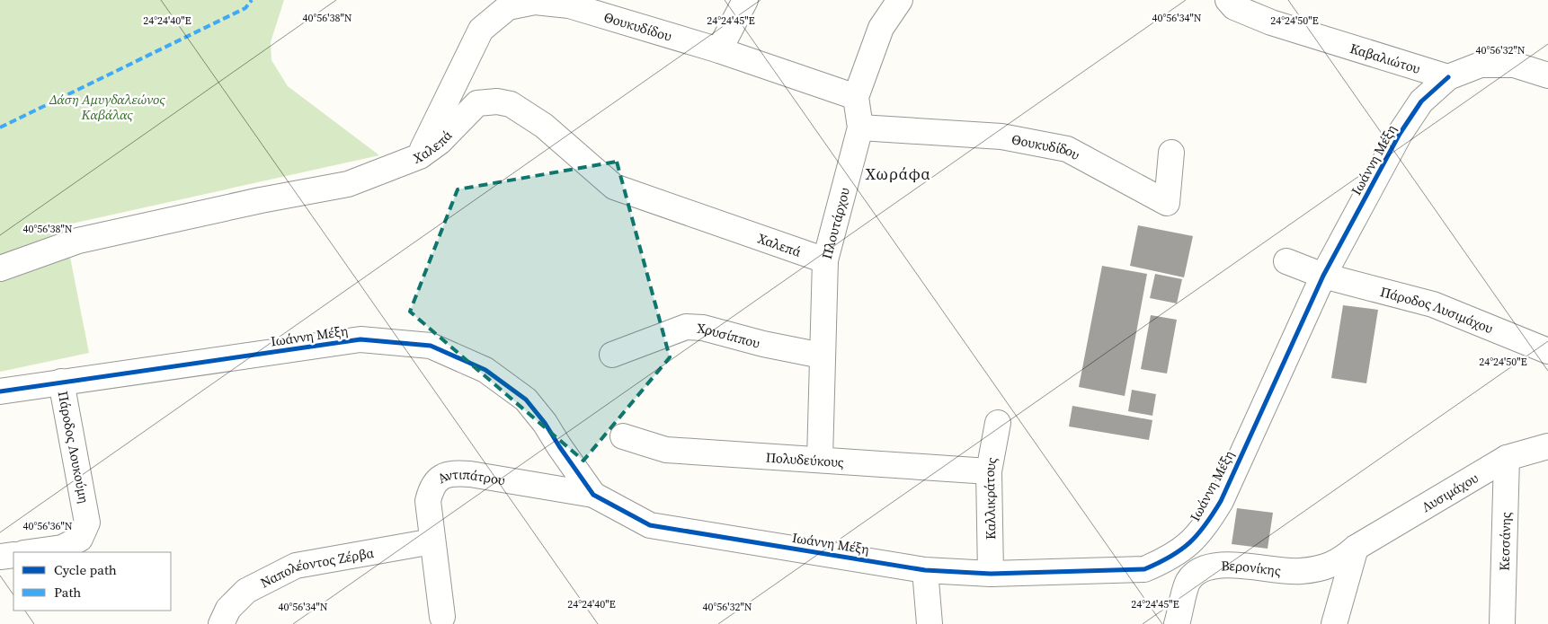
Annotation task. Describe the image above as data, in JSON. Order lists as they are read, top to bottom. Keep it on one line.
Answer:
{"streets":{"street":["Θουκυδίδου","Καβαλιώτου","Χαλεπά","Ιωάννη Μέξη","Πλουτάρχου","Πάροδος Λυσιμάχου","Χρυσίππου","Πάροδος Λουκούμη","Πολυδεύκους","Αντιπάτρου","Λυσιμάχου","Καλλικράτους","Κεσσάνης","Βερονίκης","Ναπολέοντος Ζέρβα"]},"crossings":[["Θουκυδίδου","Χαλεπά"],["Θουκυδίδου","Πλουτάρχου"],["Καβαλιώτου","Ιωάννη Μέξη"],["Χαλεπά","Πλουτάρχου"],["Ιωάννη Μέξη","Πάροδος Λυσιμάχου"],["Ιωάννη Μέξη","Πάροδος Λουκούμη"],["Ιωάννη Μέξη","Αντιπάτρου"],["Ιωάννη Μέξη","Καλλικράτους"],["Πλουτάρχου","Χρυσίππου"],["Πλουτάρχου","Πολυδεύκους"],["Πολυδεύκους","Καλλικράτους"],["Αντιπάτρου","Ναπολέοντος Ζέρβα"],["Λυσιμάχου","Κεσσάνης"],["Λυσιμάχου","Βερονίκης"]],"districts":["Χωράφα"],"parks":["Δάση Αμυγδαλεώνος Καβάλας"],"legend":["Cycle path","Path"],"coordinates":["40°56'38\"N","40°56'34\"N","24°24'50\"E","24°24'40\"E","24°24'45\"E","40°56'32\"N","40°56'36\"N"]}
